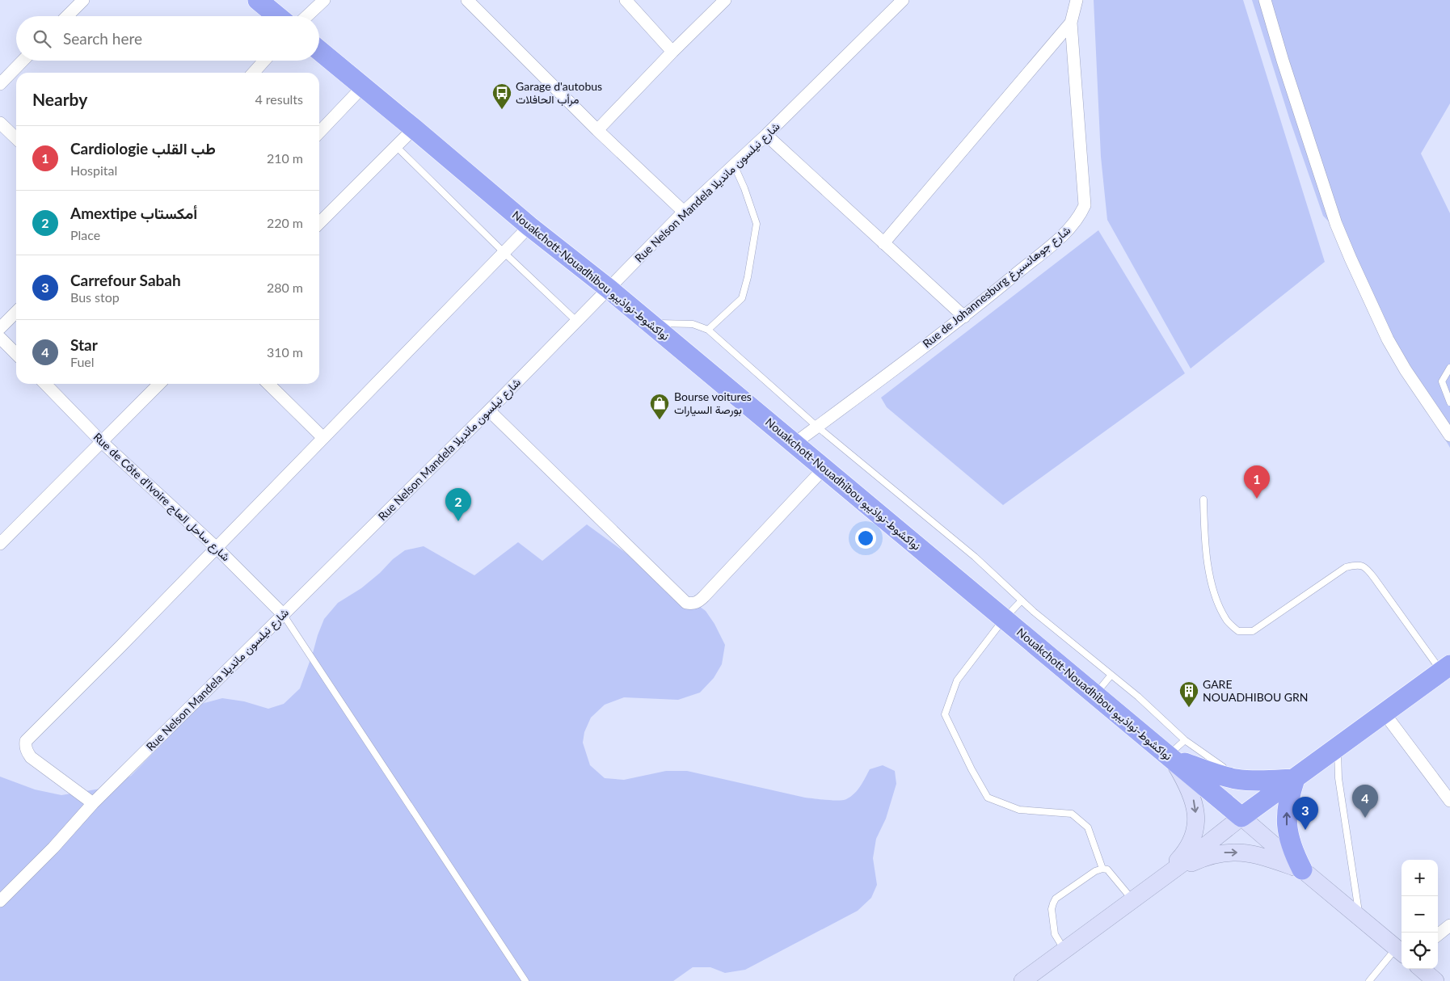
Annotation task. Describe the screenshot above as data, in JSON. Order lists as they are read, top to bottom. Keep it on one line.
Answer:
{"streets":{"highway":["Nouakchott-Nouadhibou نواكشوط-نواذيبو"],"street":["Rue Nelson Mandela شارع نيلسون مانديلا","Rue de Johannesburg شارع جوهانسبرغ","Rue de Côte d'Ivoire شارع ساحل العاج"]},"crossings":[["Rue Nelson Mandela شارع نيلسون مانديلا","Nouakchott-Nouadhibou نواكشوط-نواذيبو"],["Rue Nelson Mandela شارع نيلسون مانديلا","Rue de Côte d'Ivoire شارع ساحل العاج"],["Nouakchott-Nouadhibou نواكشوط-نواذيبو","Rue de Johannesburg شارع جوهانسبرغ"]],"places":{"bus stop":["Garage d'autobus مرأب الحافلات"],"shop":["Bourse voitures بورصة السيارات"],"building":["GARE NOUADHIBOU GRN"]},"page":{"search":"Search here","heading":["Nearby","4 results"],"list":[{"mark":"1","name":"Cardiologie طب القلب","note":"Hospital","value":"210 m"},{"mark":"2","name":"Amextipe أمكستاب","note":"Place","value":"220 m"},{"mark":"3","name":"Carrefour Sabah","note":"Bus stop","value":"280 m"},{"mark":"4","name":"Star","note":"Fuel","value":"310 m"}],"pins":["1","2","4","3"],"map_buttons":["+","−"]}}
